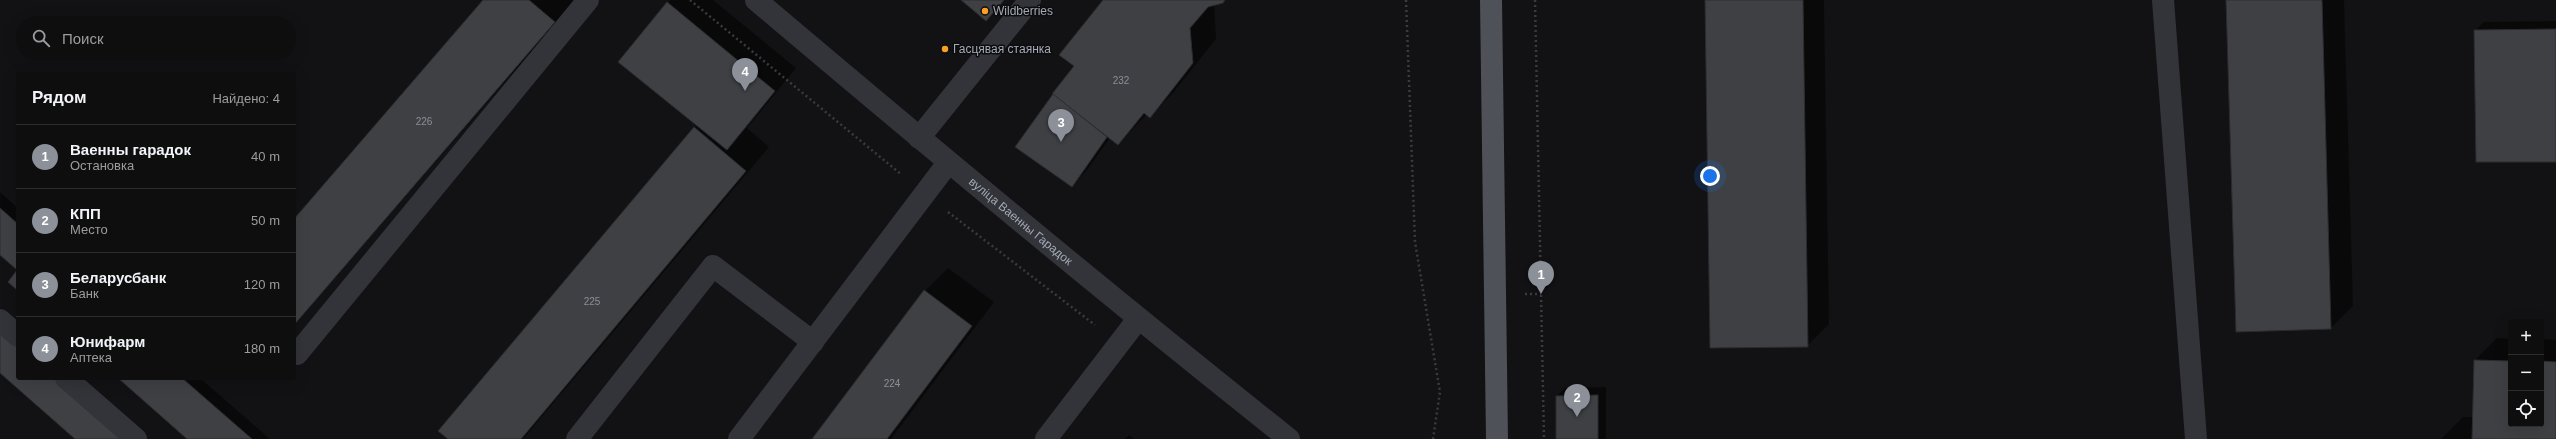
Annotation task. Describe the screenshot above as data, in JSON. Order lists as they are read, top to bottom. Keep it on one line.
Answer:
{"streets":{"street":["вуліца Ваенны Гарадок"]},"places":["Wildberries","Гасцявая стаянка"],"house_numbers":["232","226","225","224"],"page":{"search":"Поиск","pins":["4","3","1","2"],"heading":["Рядом","Найдено: 4"],"list":[{"mark":"1","name":"Ваенны гарадок","note":"Остановка","value":"40 m"},{"mark":"2","name":"КПП","note":"Место","value":"50 m"},{"mark":"3","name":"Беларусбанк","note":"Банк","value":"120 m"},{"mark":"4","name":"Юнифарм","note":"Аптека","value":"180 m"}],"map_buttons":["+","−"]}}
